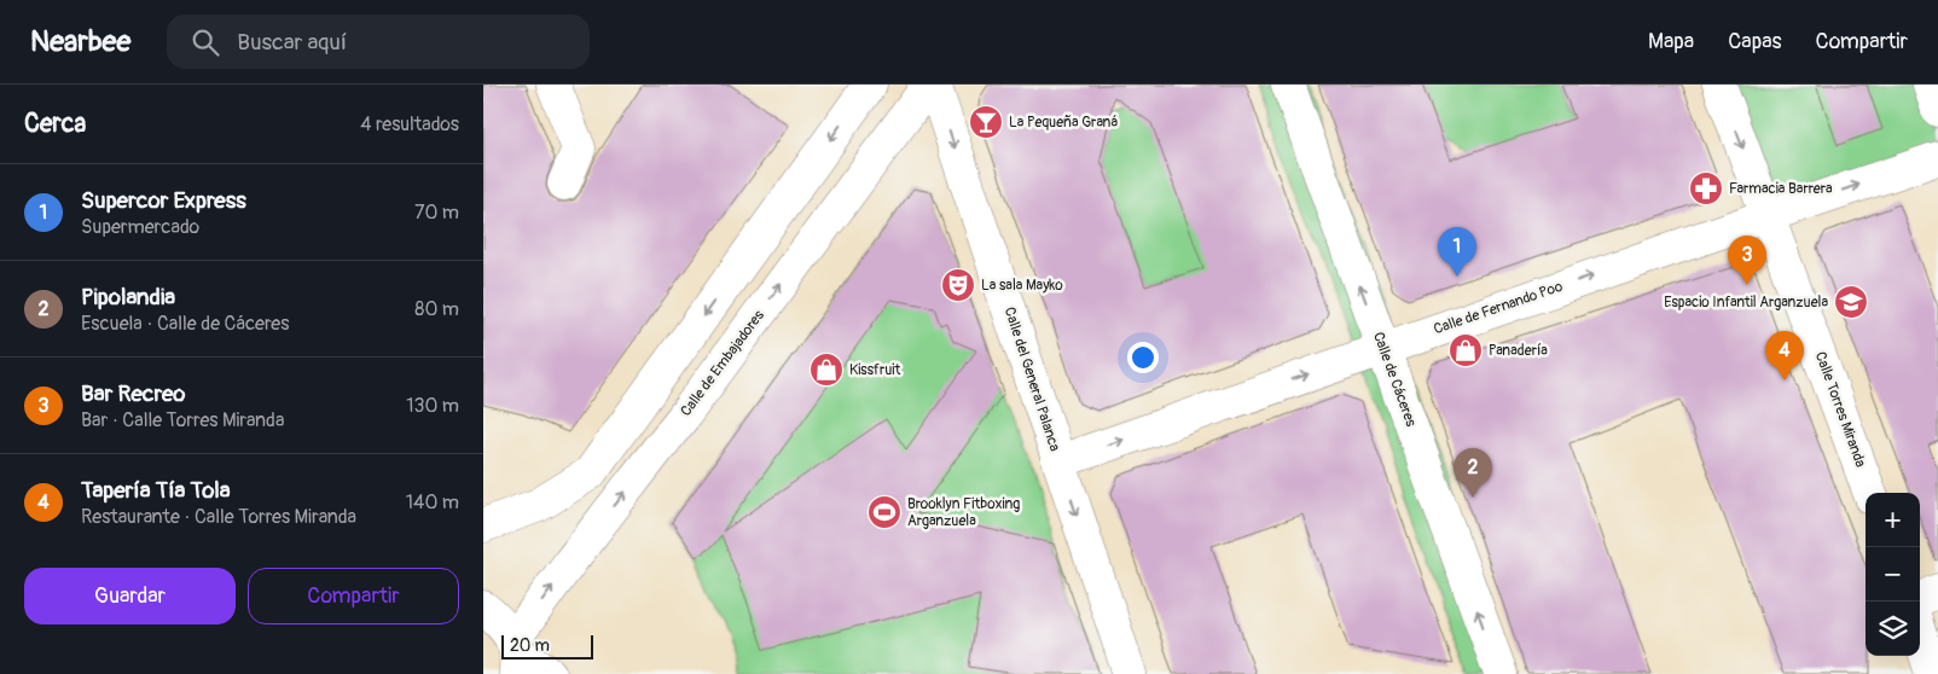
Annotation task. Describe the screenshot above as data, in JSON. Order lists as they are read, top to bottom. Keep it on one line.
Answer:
{"streets":{"street":["Calle de Fernando Poo","Calle de Embajadores","Calle del General Palanca","Calle de Cáceres","Calle Torres Miranda"]},"crossings":[["Calle de Fernando Poo","Calle del General Palanca"],["Calle de Fernando Poo","Calle de Cáceres"],["Calle de Fernando Poo","Calle Torres Miranda"],["Calle de Embajadores","Calle del General Palanca"]],"one_way":["Calle de Fernando Poo","Calle del General Palanca","Calle de Cáceres"],"places":{"bar":["La Pequeña Graná"],"pharmacy":["Farmacia Barrera"],"theatre":["La sala Mayko"],"school or university":["Espacio Infantil Arganzuela"],"shop":["Panadería","Kissfruit"],"sports":["Brooklyn Fitboxing Arganzuela"]},"scale_bar":"20 m","page":{"header":"Nearbee","search":"Buscar aquí","nav":["Mapa","Capas","Compartir"],"heading":["Cerca","4 resultados"],"list":[{"mark":"1","name":"Supercor Express","note":"Supermercado","value":"70 m"},{"mark":"2","name":"Pipolandia","note":"Escuela · Calle de Cáceres","value":"80 m"},{"mark":"3","name":"Bar Recreo","note":"Bar · Calle Torres Miranda","value":"130 m"},{"mark":"4","name":"Tapería Tía Tola","note":"Restaurante · Calle Torres Miranda","value":"140 m"}],"pins":["1","3","4","2"],"map_buttons":["+","−"],"buttons":["Guardar","Compartir"],"scale":"20 m"}}
